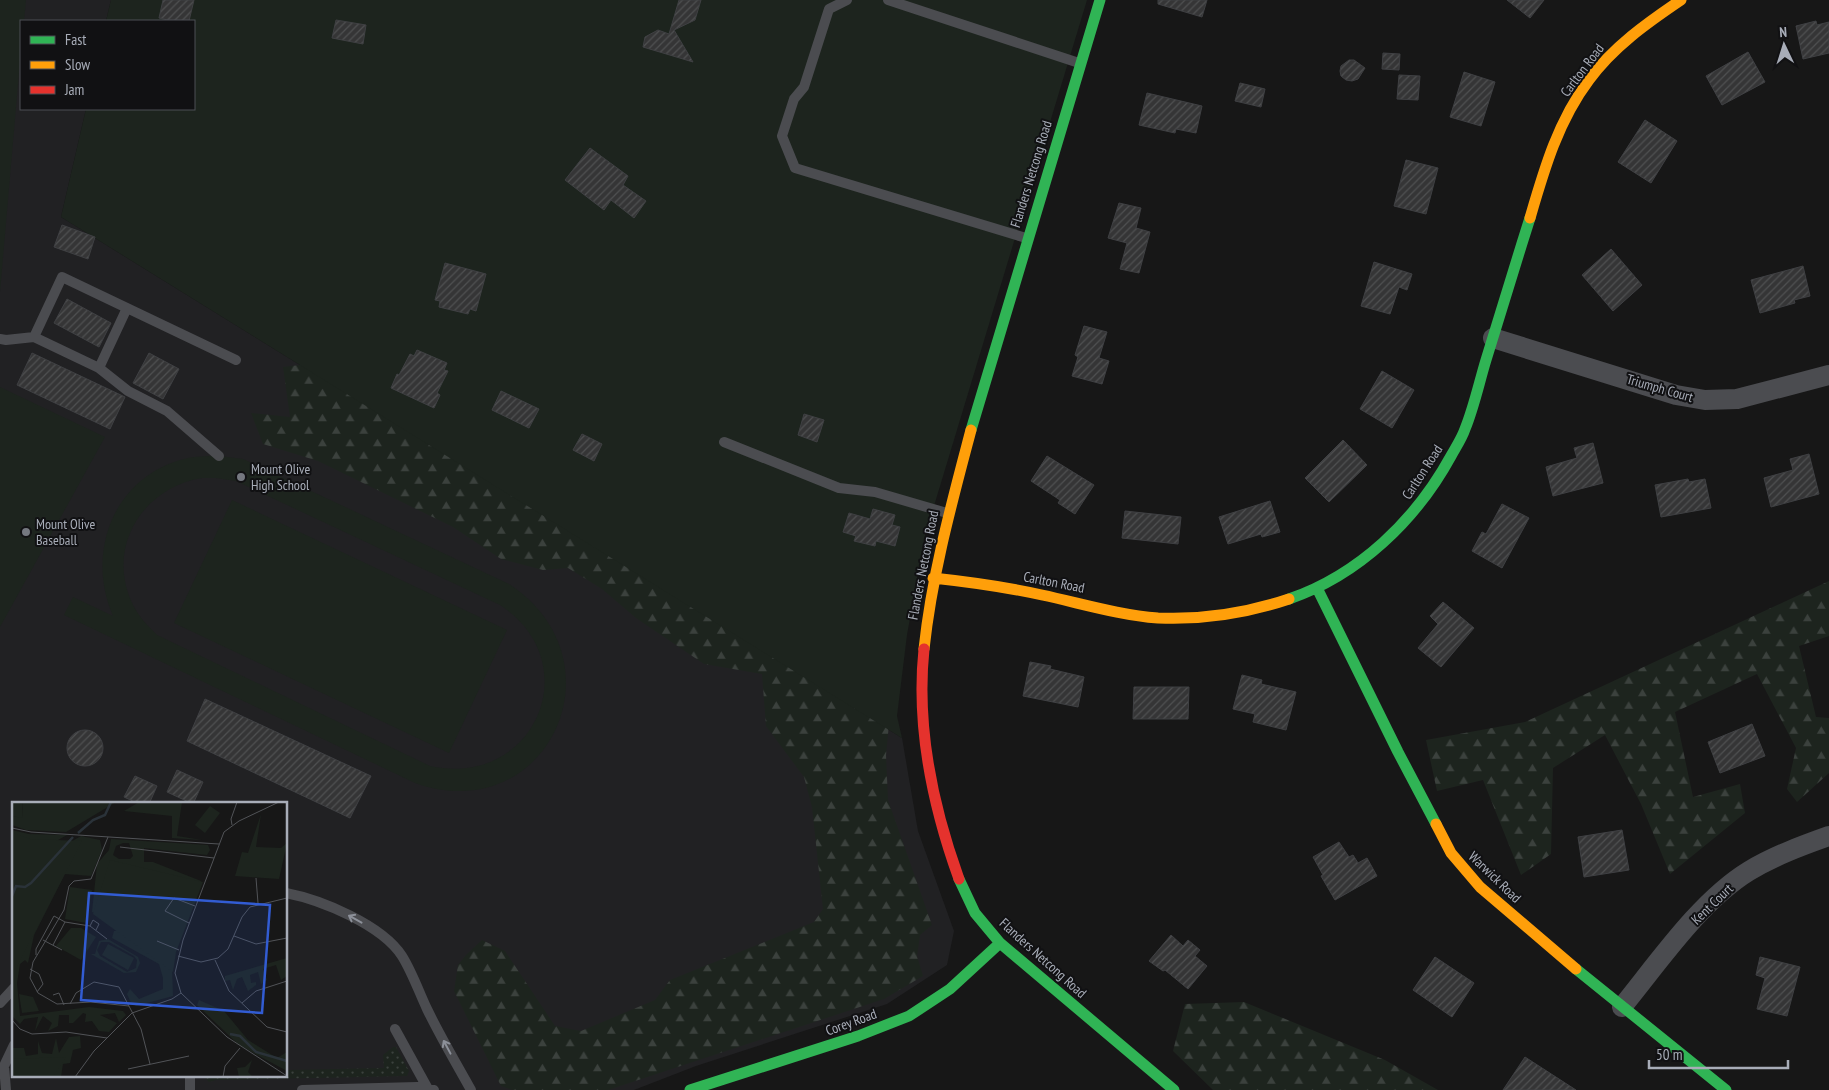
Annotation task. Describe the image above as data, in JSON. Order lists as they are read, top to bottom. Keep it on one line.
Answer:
{"streets":{"street":["Carlton Road","Flanders Netcong Road","Triumph Court","Warwick Road","Kent Court","Corey Road"]},"crossings":[["Carlton Road","Flanders Netcong Road"],["Carlton Road","Triumph Court"],["Carlton Road","Warwick Road"],["Flanders Netcong Road","Corey Road"],["Warwick Road","Kent Court"]],"places":["Mount Olive High School","Mount Olive Baseball"],"legend":["Fast","Slow","Jam"],"scale_bar":"50 m","north":"top"}
